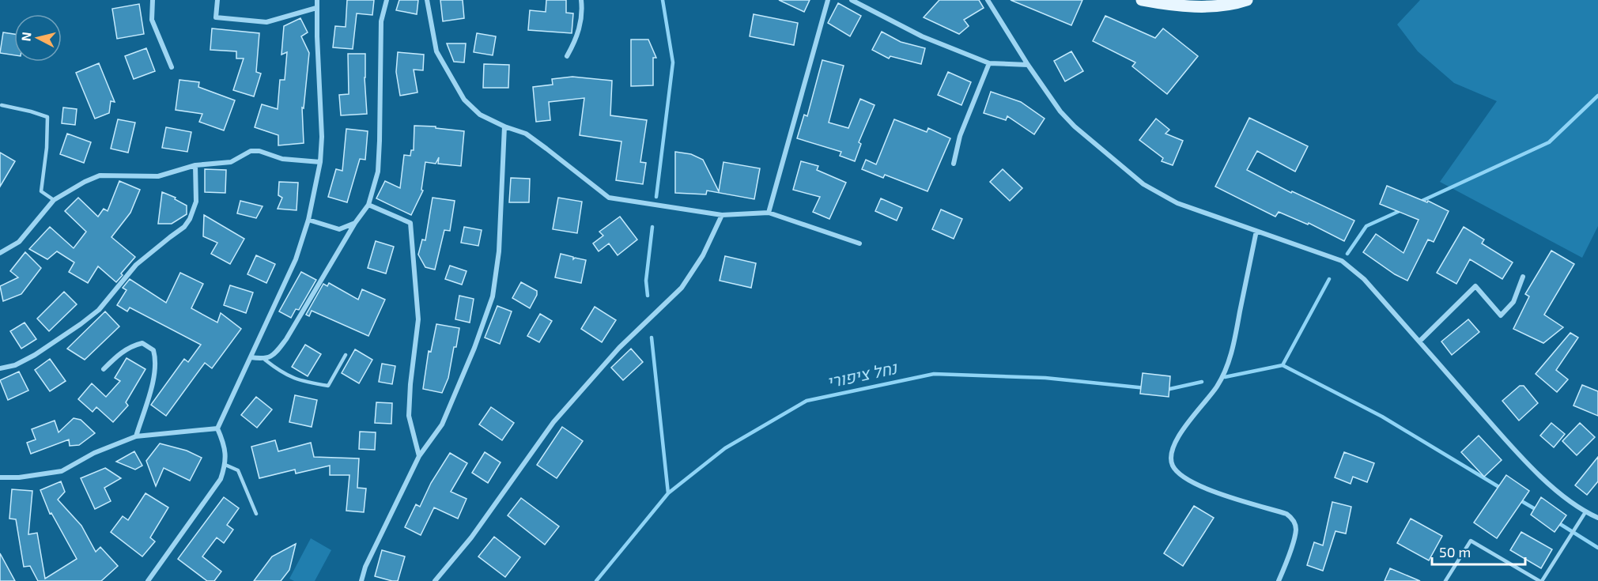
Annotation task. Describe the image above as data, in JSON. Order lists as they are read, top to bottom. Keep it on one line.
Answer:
{"water":["נחל ציפורי"],"scale_bar":"50 m","north":"left"}
